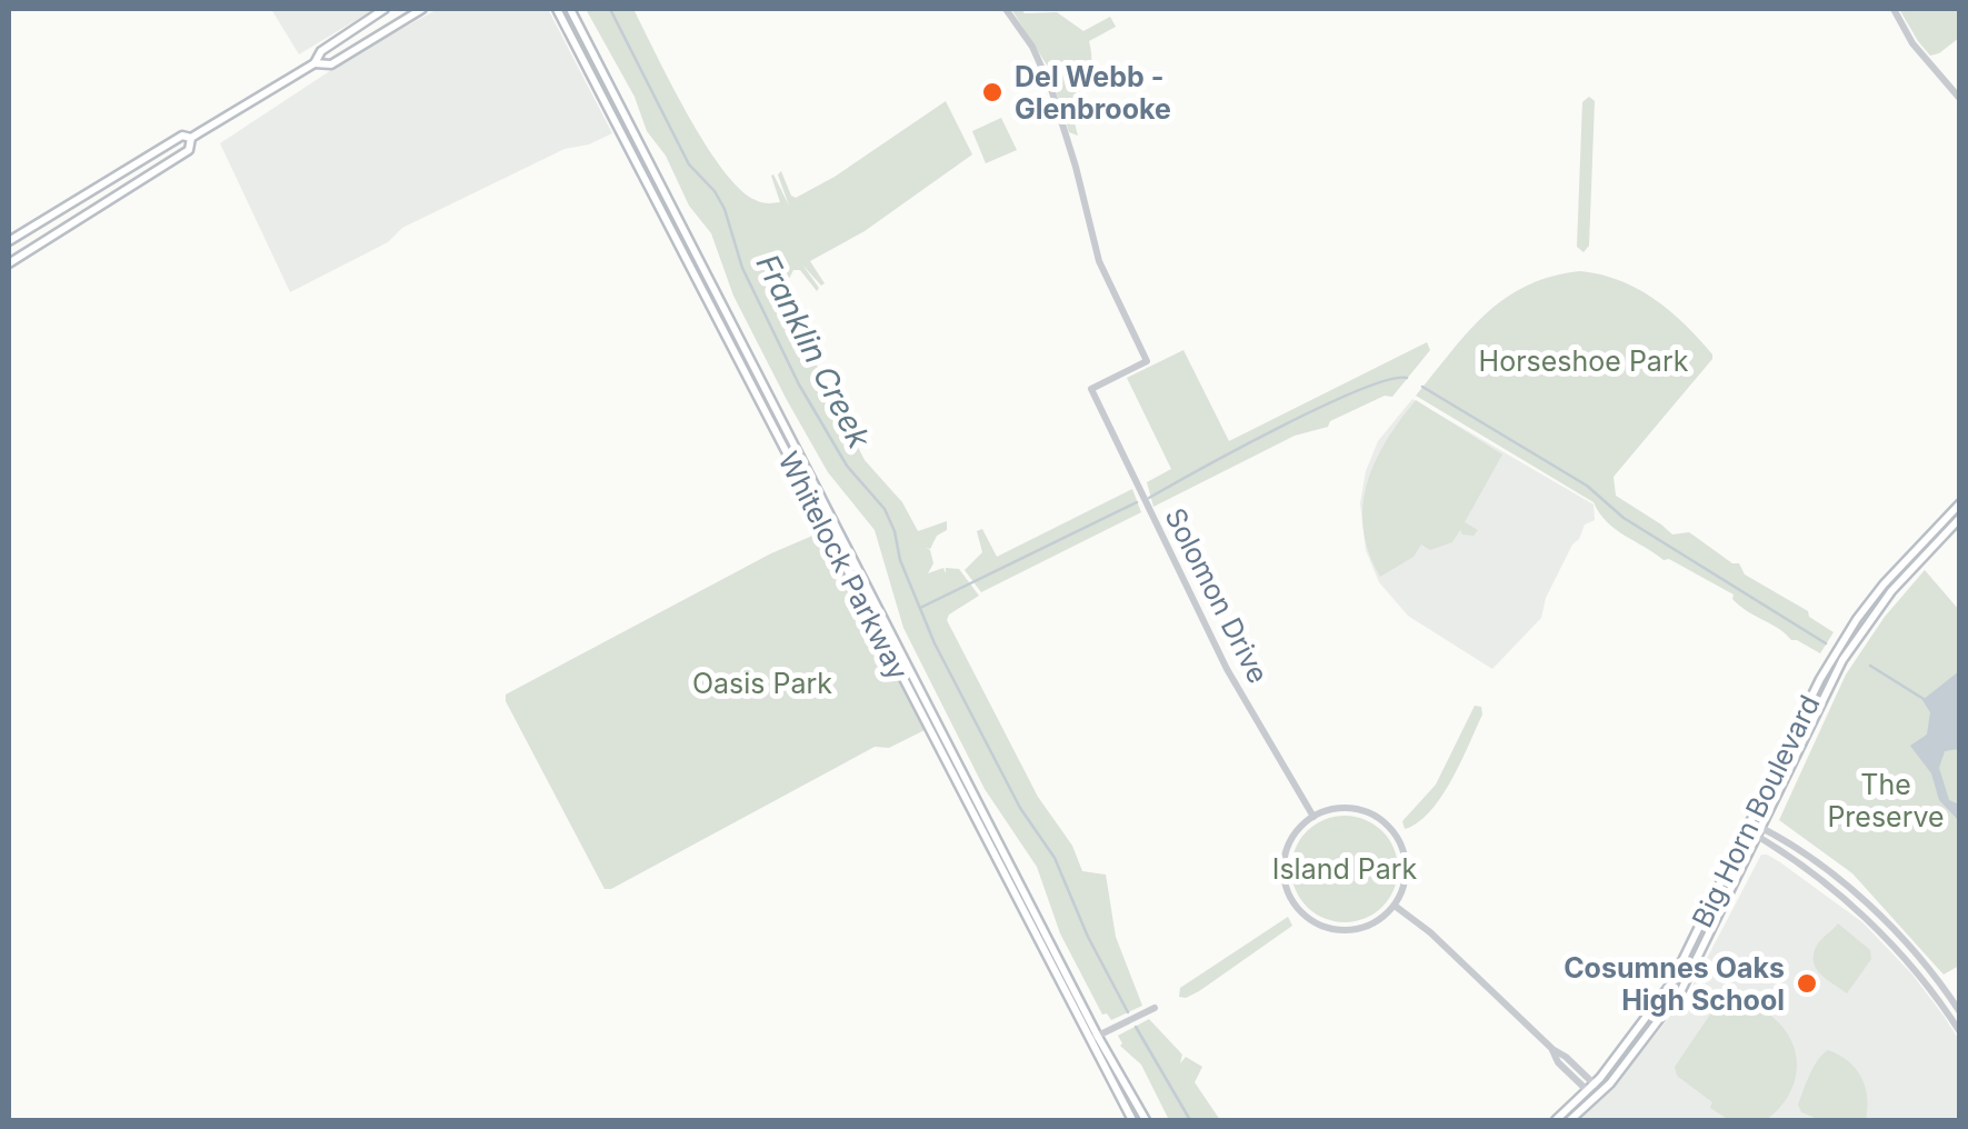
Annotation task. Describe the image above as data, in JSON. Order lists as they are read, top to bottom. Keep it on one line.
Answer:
{"streets":{"main road":["Whitelock Parkway","Big Horn Boulevard"],"street":["Solomon Drive"]},"water":["Franklin Creek"],"parks":["Horseshoe Park","Oasis Park","The Preserve","Island Park"],"places":["Del Webb - Glenbrooke","Cosumnes Oaks High School"]}
